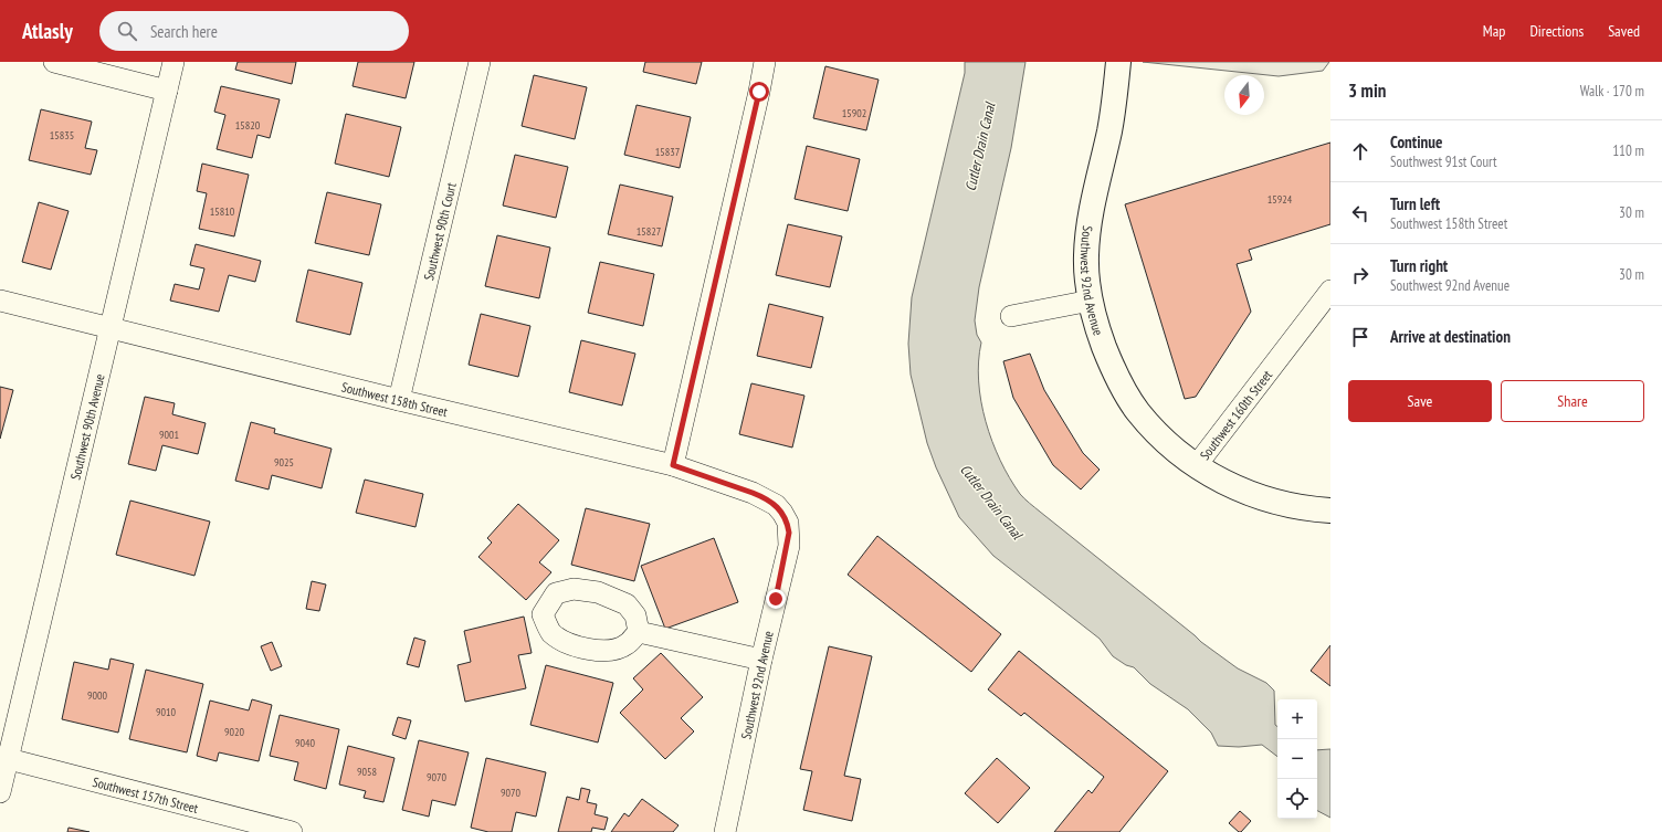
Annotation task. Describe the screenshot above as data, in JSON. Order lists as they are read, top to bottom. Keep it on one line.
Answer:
{"streets":{"street":["Southwest 90th Court","Southwest 92nd Avenue","Southwest 158th Street","Southwest 160th Street","Southwest 90th Avenue","Southwest 157th Street"]},"crossings":[["Southwest 90th Court","Southwest 158th Street"],["Southwest 92nd Avenue","Southwest 158th Street"],["Southwest 92nd Avenue","Southwest 160th Street"],["Southwest 158th Street","Southwest 90th Avenue"],["Southwest 90th Avenue","Southwest 157th Street"]],"water":["Cutler Drain Canal"],"house_numbers":["15902","15820","15835","15837","15924","15810","15827","9001","9025","9000","9010","9020","9040","9058","9070","9070"],"north":"bottom","page":{"header":"Atlasly","search":"Search here","nav":["Map","Directions","Saved"],"heading":["3 min","Walk · 170 m"],"list":[["Continue","Southwest 91st Court","110 m"],["Turn left","Southwest 158th Street","30 m"],["Turn right","Southwest 92nd Avenue","30 m"],"Arrive at destination"],"buttons":["Save","Share"],"map_buttons":["+","−"]}}
